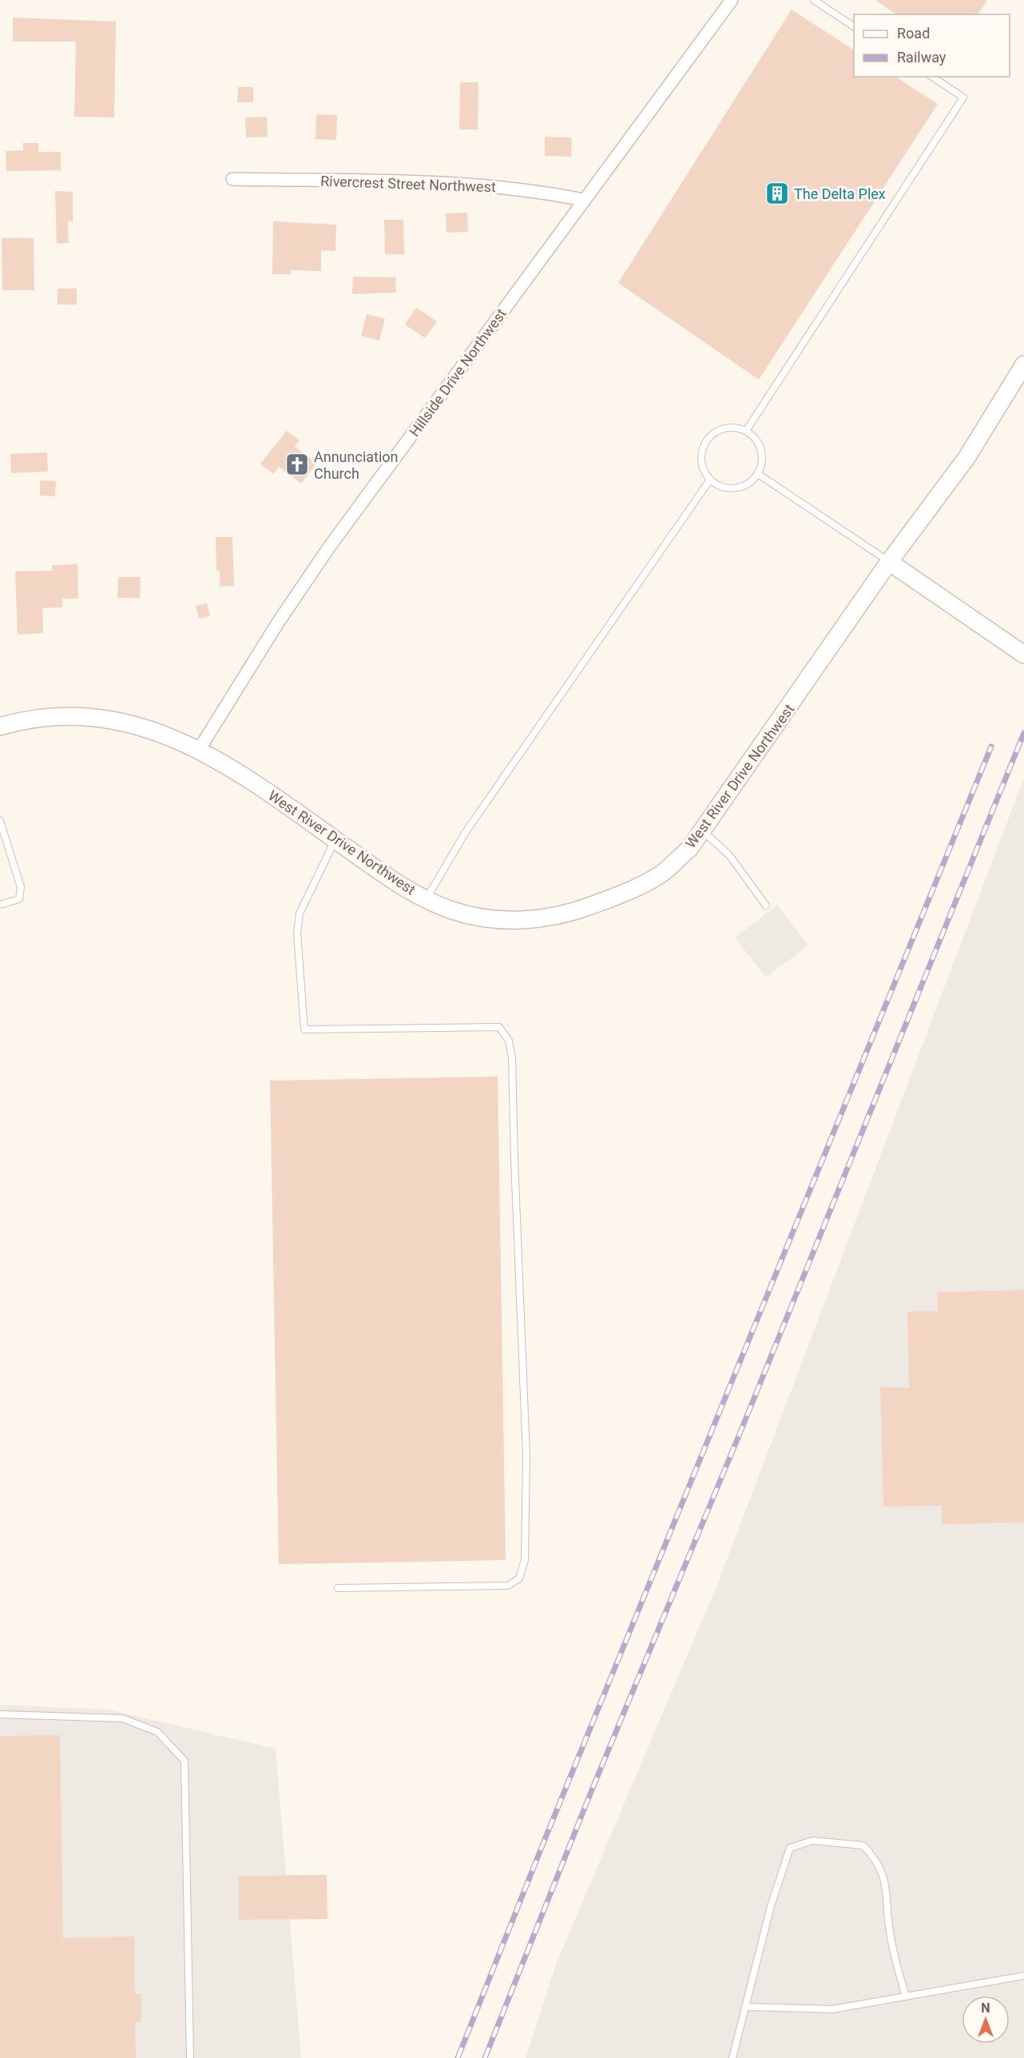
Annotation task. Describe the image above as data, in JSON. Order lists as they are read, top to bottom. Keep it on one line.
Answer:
{"streets":{"main road":["West River Drive Northwest"],"street":["Rivercrest Street Northwest","Hillside Drive Northwest"]},"crossings":[["Rivercrest Street Northwest","Hillside Drive Northwest"],["Hillside Drive Northwest","West River Drive Northwest"]],"places":{"building":["The Delta Plex"],"church":["Annunciation Church"]},"legend":["Road","Railway"],"north":"top"}
